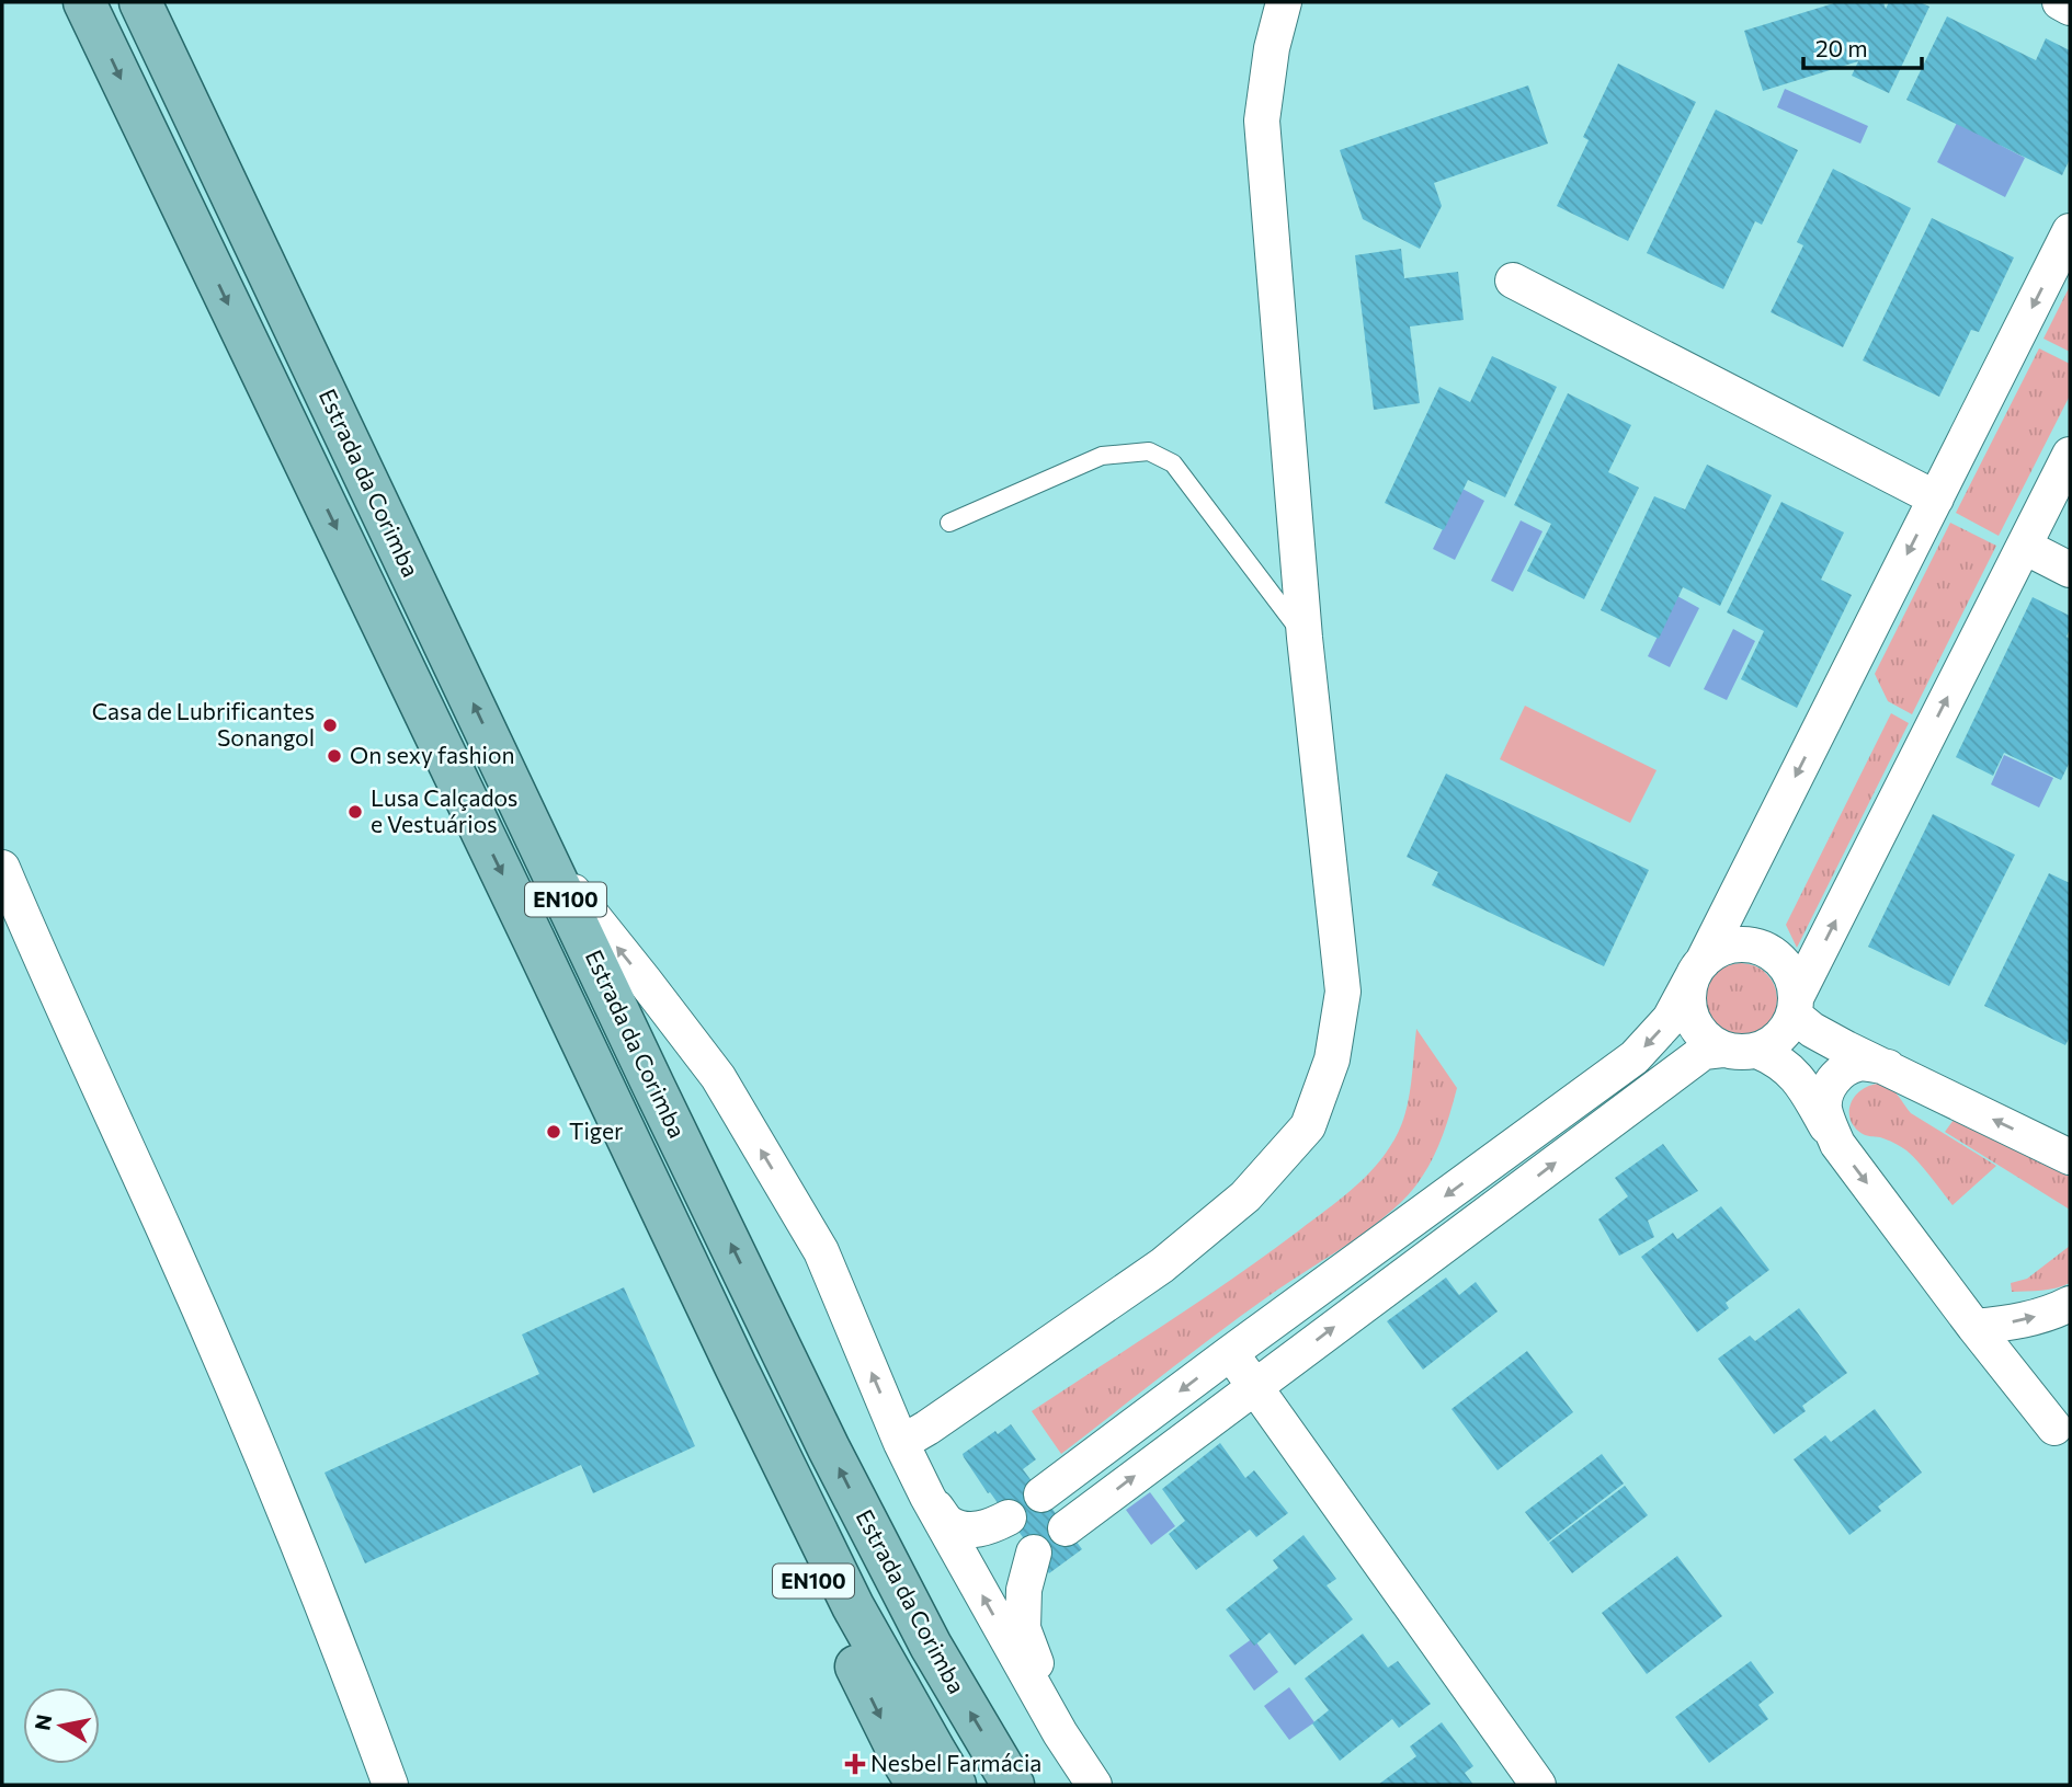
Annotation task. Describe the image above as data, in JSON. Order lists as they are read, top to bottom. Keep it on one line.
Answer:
{"streets":{"main road":["Estrada da Corimba","EN100"]},"places":{"other":["Casa de Lubrificantes Sonangol","On sexy fashion","Lusa Calçados e Vestuários","Tiger"],"health":["Nesbel Farmácia"]},"scale_bar":"20 m","north":"left"}
